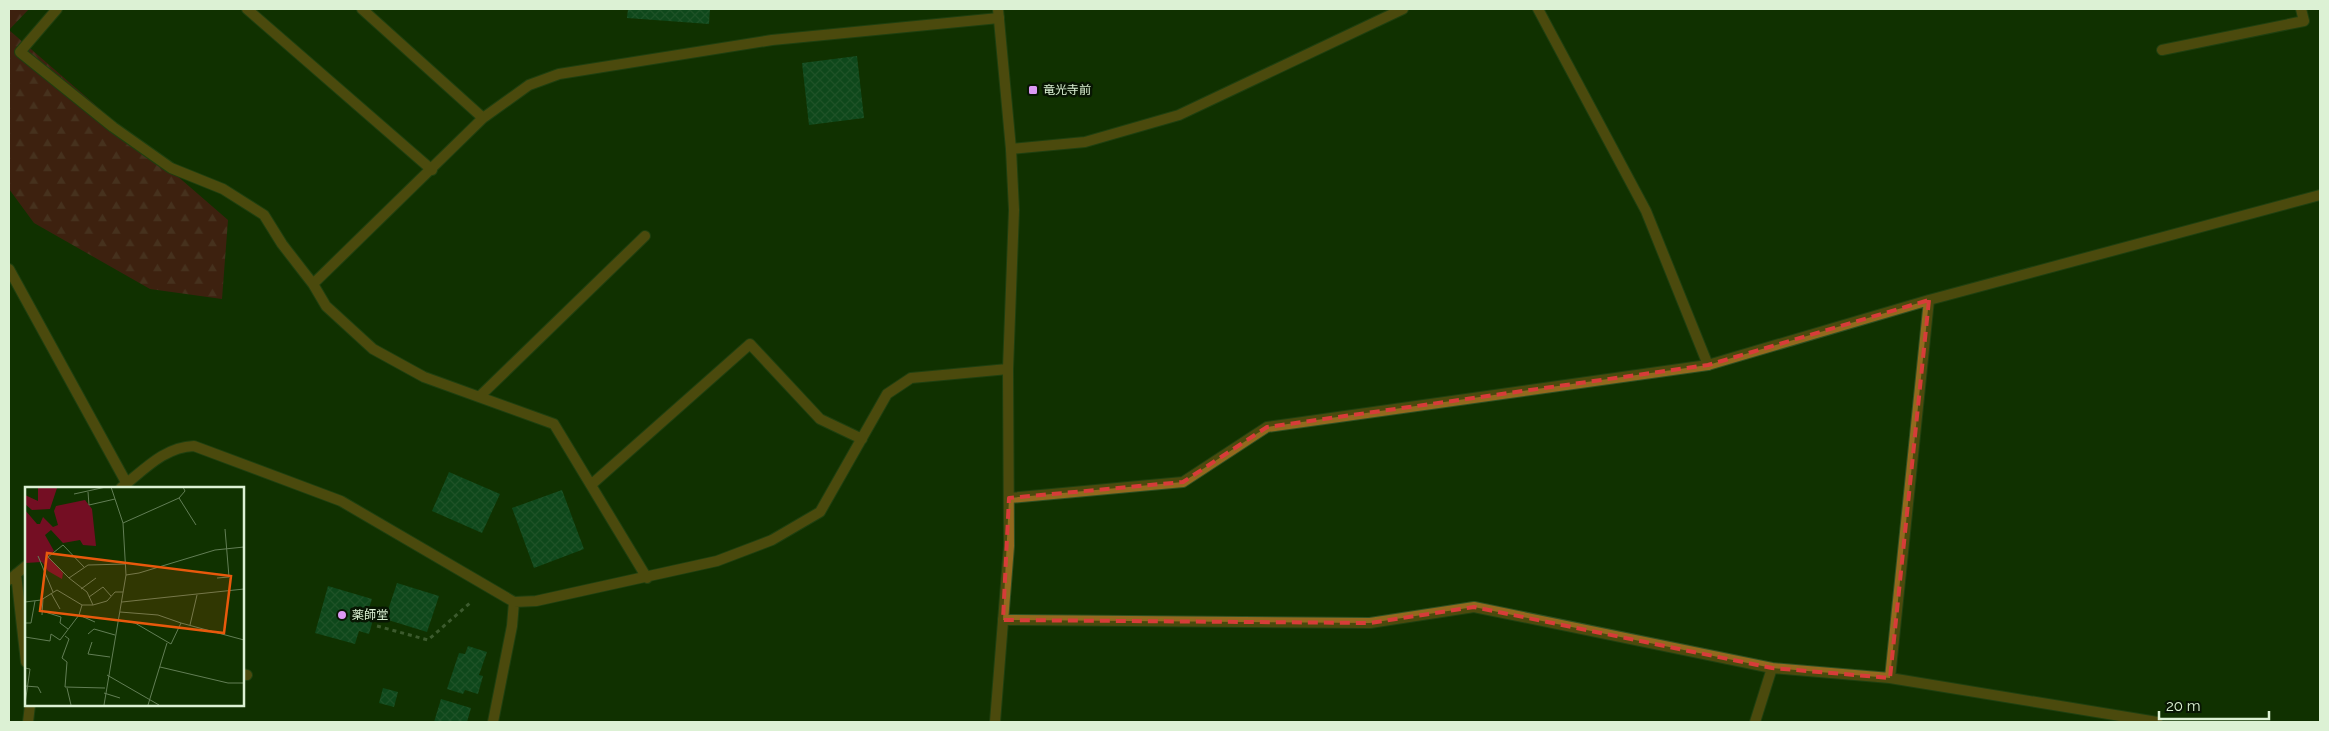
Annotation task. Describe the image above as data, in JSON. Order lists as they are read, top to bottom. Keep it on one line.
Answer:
{"places":{"transit":["竜光寺前"],"other":["薬師堂"]},"scale_bar":"20 m"}
